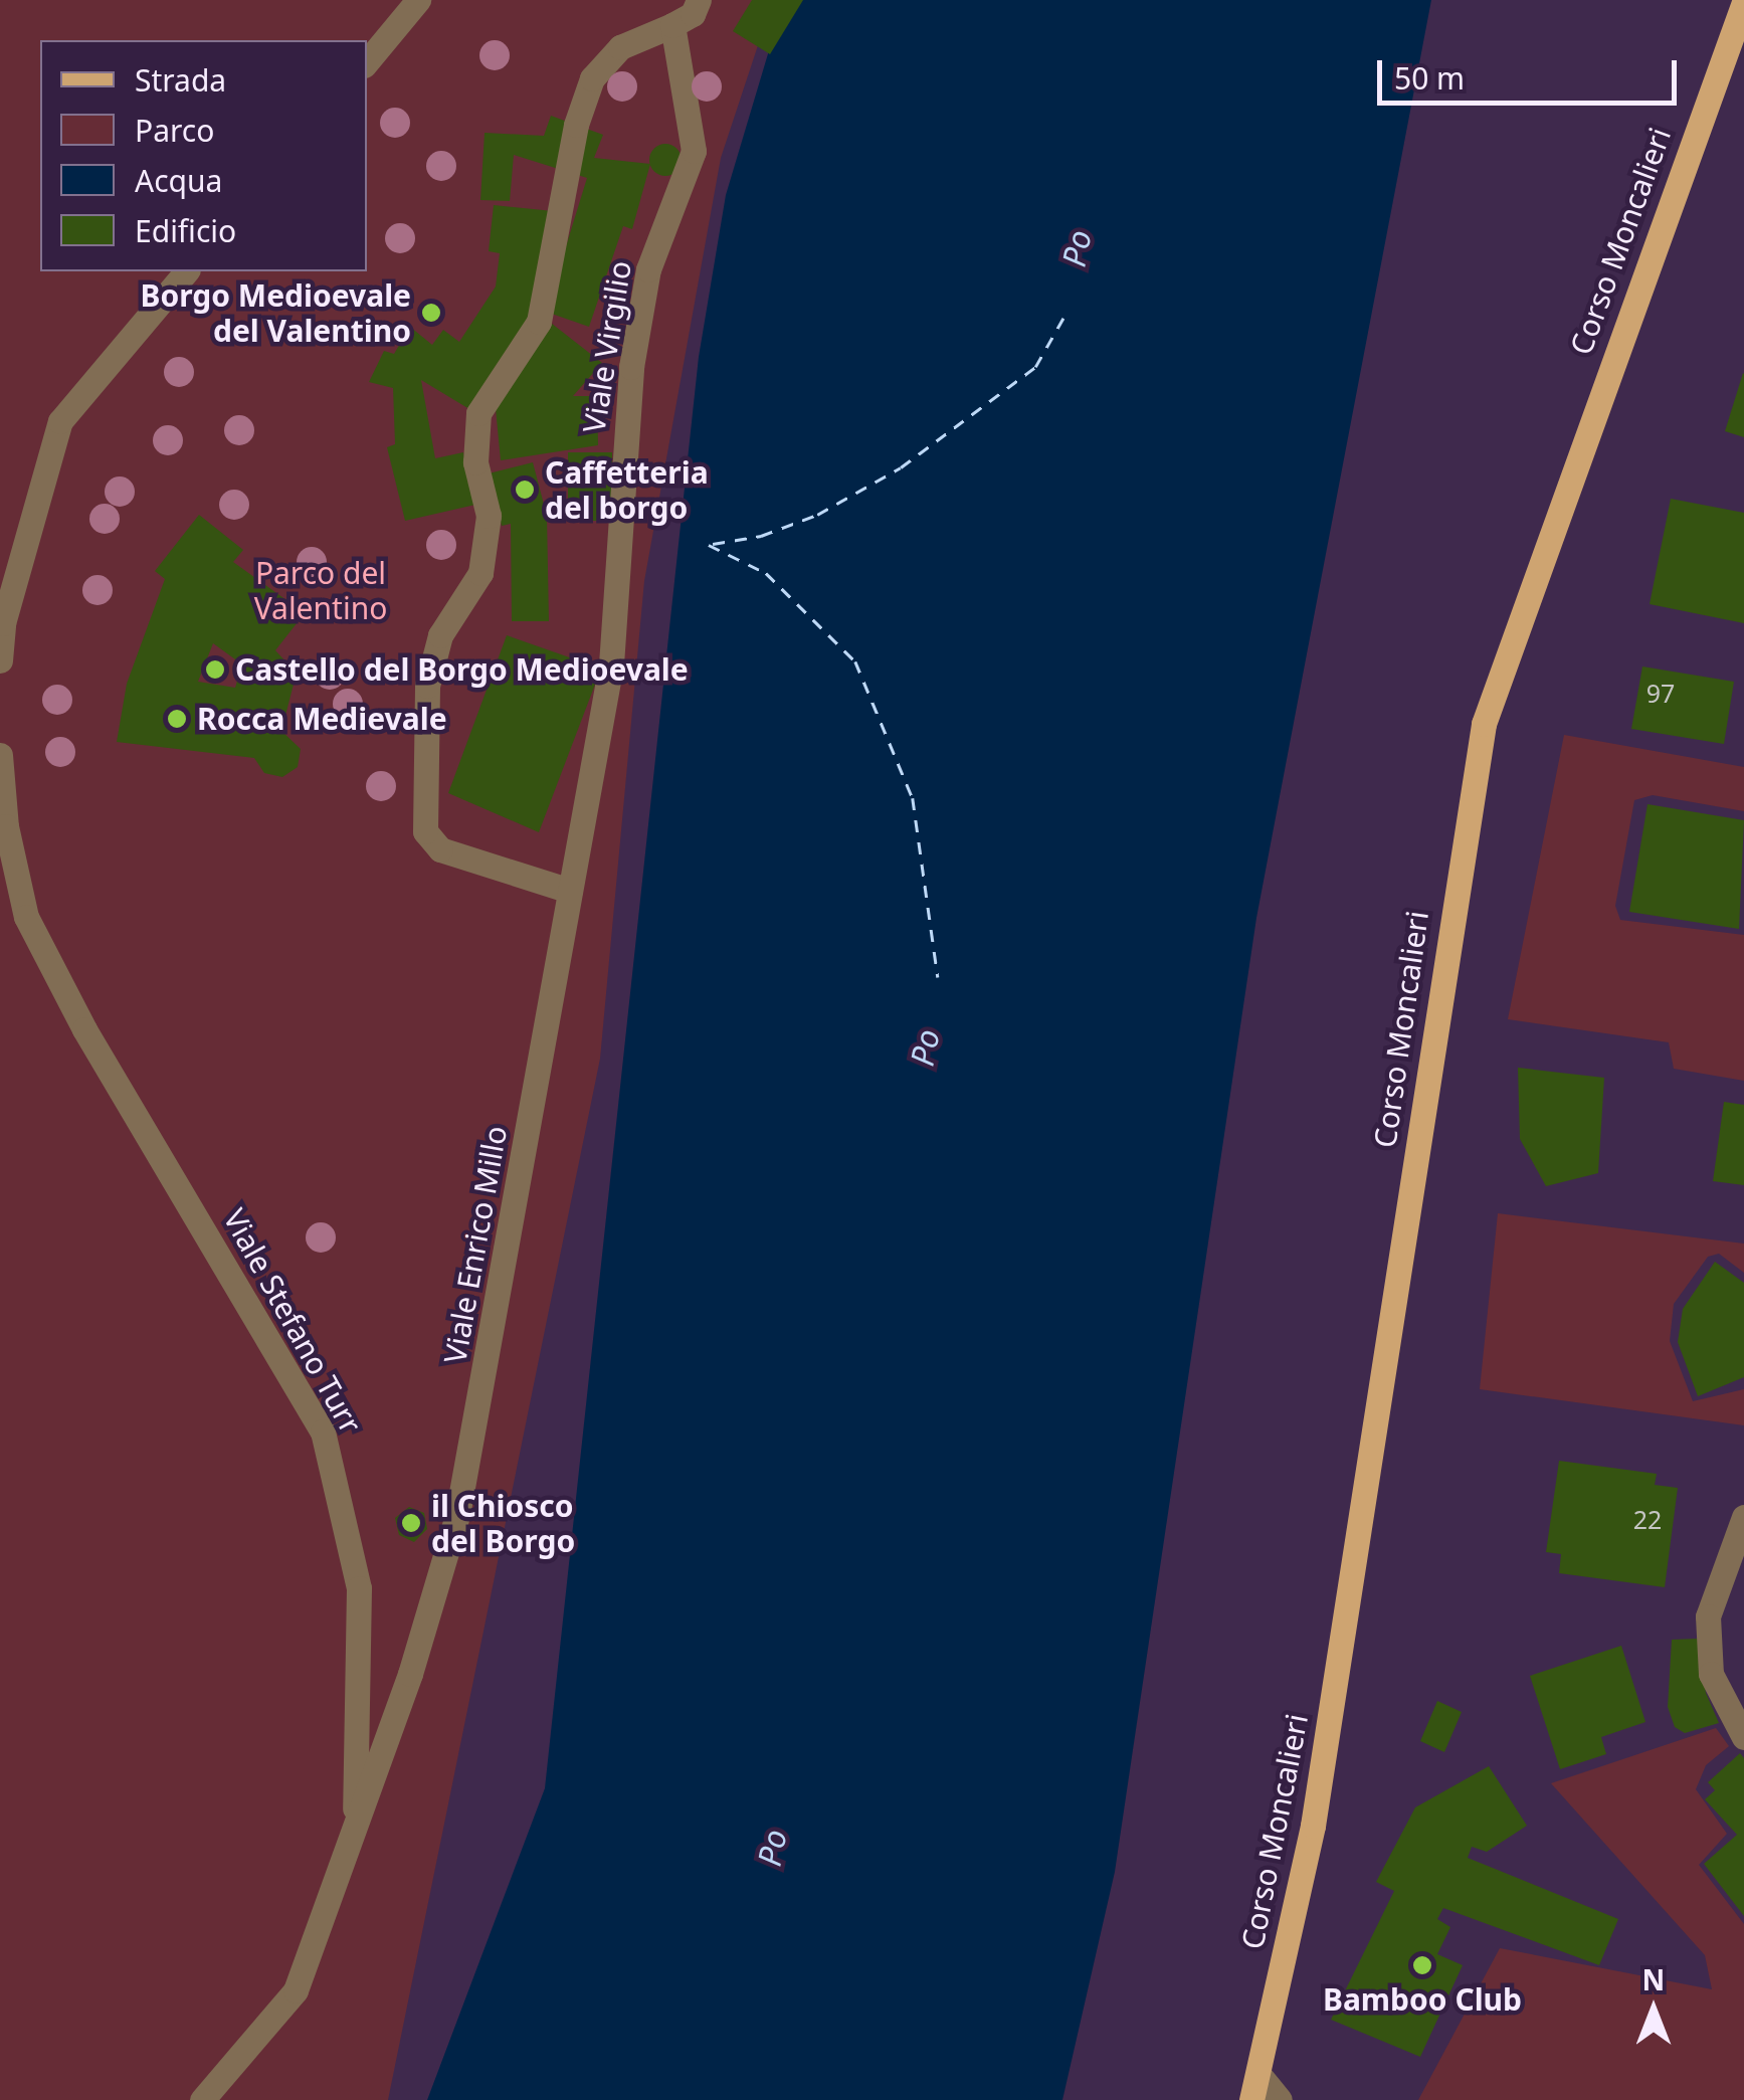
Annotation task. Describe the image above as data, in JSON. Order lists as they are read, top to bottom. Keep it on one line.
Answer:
{"streets":{"main road":["Corso Moncalieri"],"street":["Viale Virgilio","Viale Enrico Millo","Viale Stefano Turr"]},"crossings":[["Viale Virgilio","Viale Enrico Millo"],["Viale Enrico Millo","Viale Stefano Turr"]],"water":["Po"],"parks":["Parco del Valentino"],"places":["Borgo Medioevale del Valentino","Caffetteria del borgo","Castello del Borgo Medioevale","Rocca Medievale","il Chiosco del Borgo","Bamboo Club"],"house_numbers":["97","22"],"legend":["Strada","Parco","Acqua","Edificio"],"scale_bar":"50 m","north":"top"}
